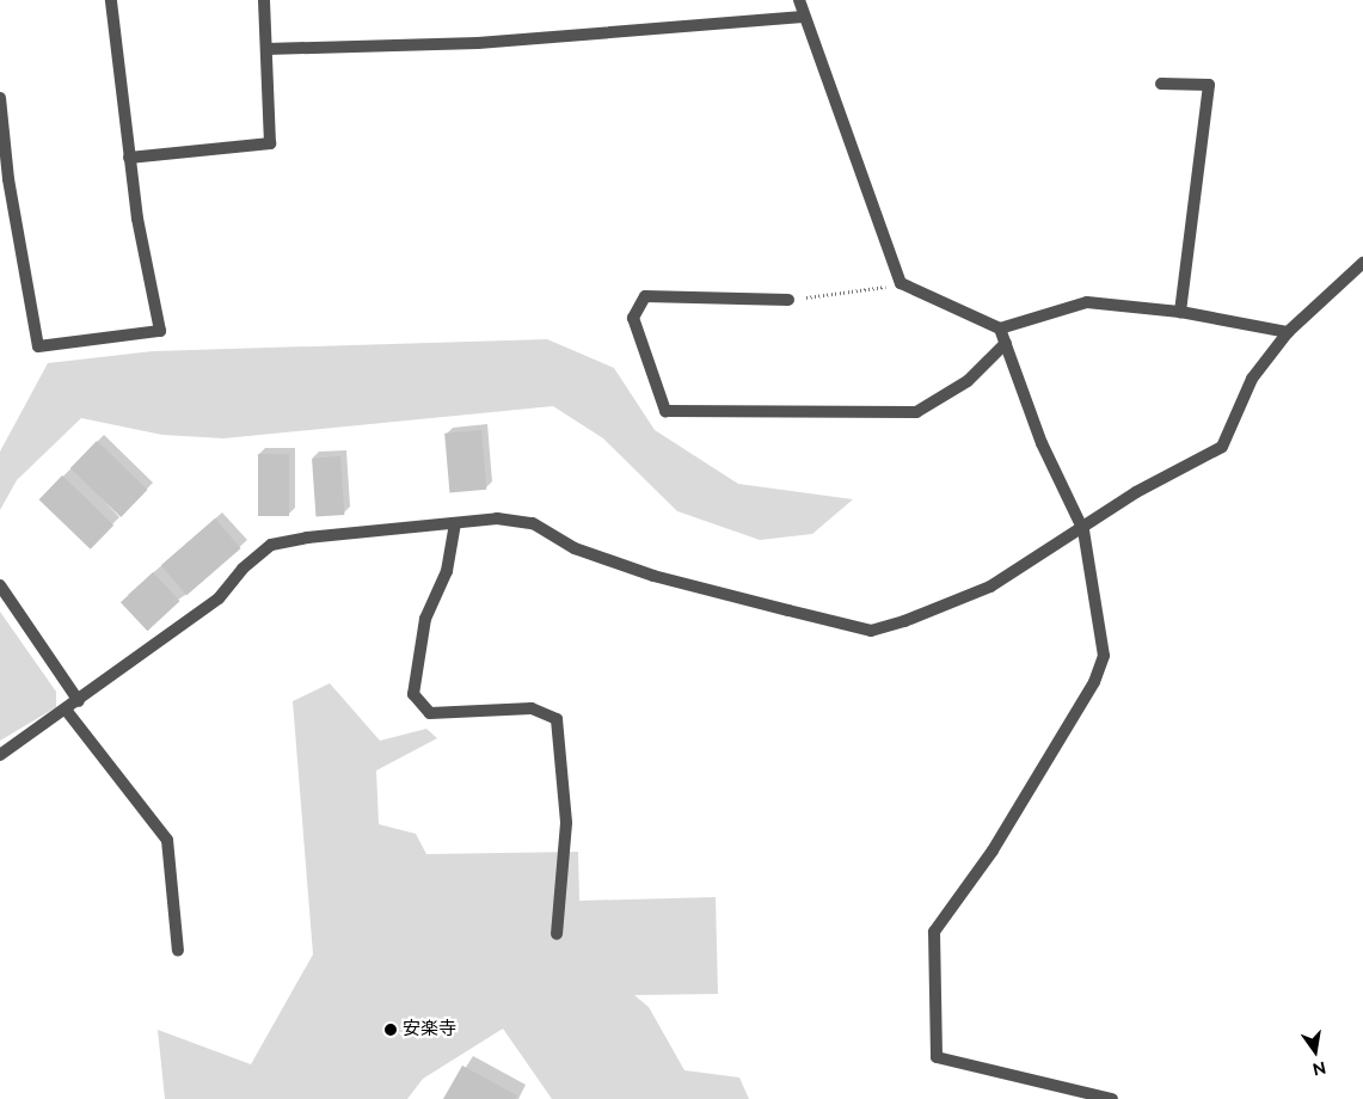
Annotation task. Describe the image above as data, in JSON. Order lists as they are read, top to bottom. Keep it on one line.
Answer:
{"places":["安楽寺"],"north":"bottom"}
